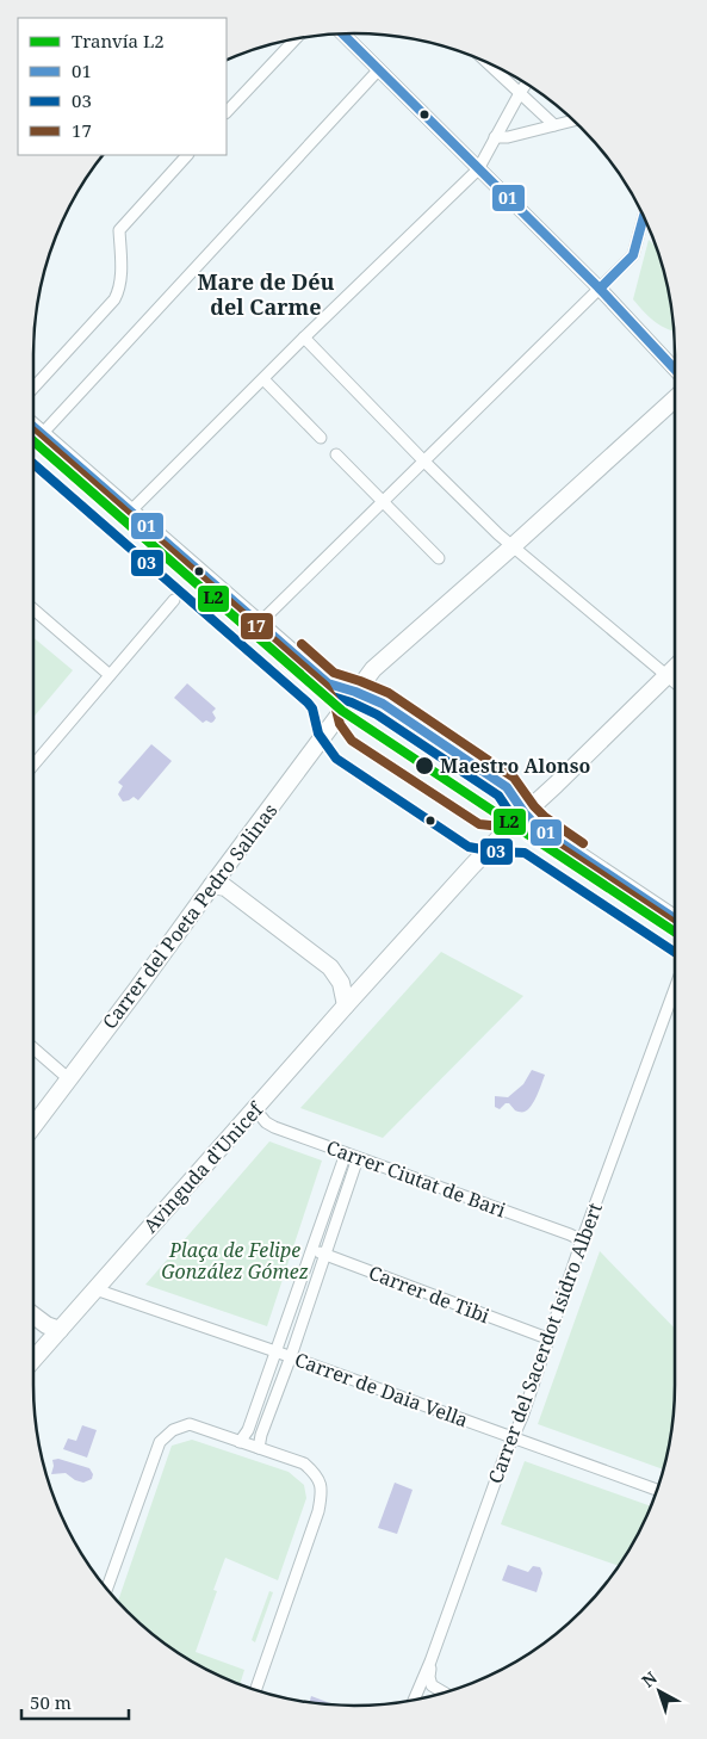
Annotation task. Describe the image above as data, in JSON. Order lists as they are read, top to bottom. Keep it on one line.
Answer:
{"streets":{"main road":["Carrer del Poeta Pedro Salinas","Avinguda d'Unicef"],"street":["Carrer Ciutat de Bari","Carrer de Tibi","Carrer del Sacerdot Isidro Albert","Carrer de Daia Vella"]},"crossings":[["Avinguda d'Unicef","Carrer Ciutat de Bari"],["Avinguda d'Unicef","Carrer de Daia Vella"],["Carrer Ciutat de Bari","Carrer del Sacerdot Isidro Albert"],["Carrer de Tibi","Carrer del Sacerdot Isidro Albert"],["Carrer del Sacerdot Isidro Albert","Carrer de Daia Vella"]],"districts":["Mare de Déu del Carme"],"parks":["Plaça de Felipe González Gómez"],"places":["Maestro Alonso"],"lines":["transit line 01","transit line 17","tram line L2","transit line 03"],"legend":["Tranvía L2","01","03","17"],"scale_bar":"50 m","north":"top left"}
